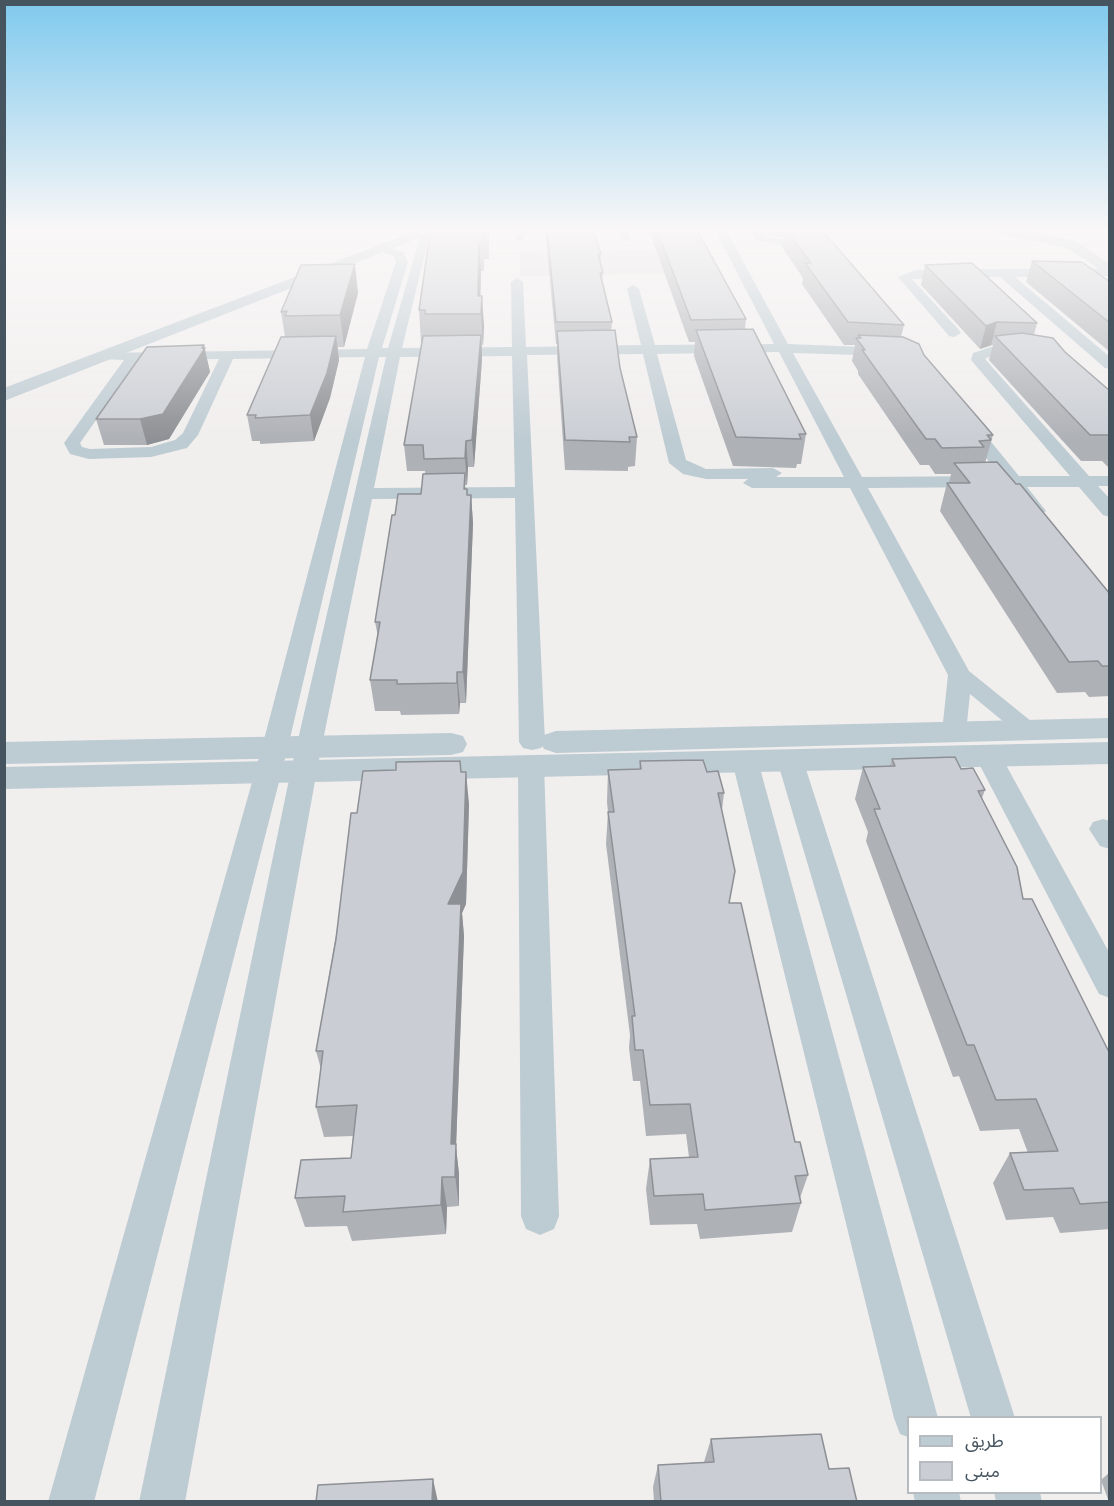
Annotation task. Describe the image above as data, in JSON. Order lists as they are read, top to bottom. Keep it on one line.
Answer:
{"legend":["طريق","مبنى"]}
